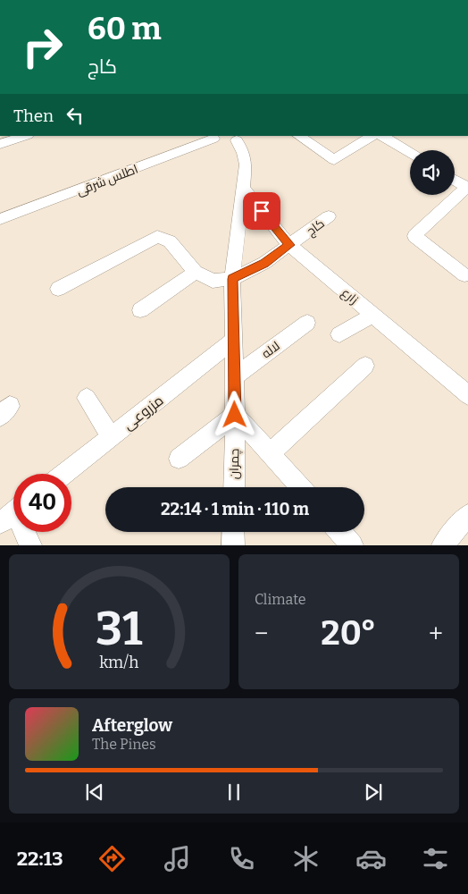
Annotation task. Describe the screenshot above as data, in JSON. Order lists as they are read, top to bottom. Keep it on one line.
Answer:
{"streets":{"street":["اطلس شرقی","کاج","زارع","لاله","مزروعی","چمران"]},"crossings":[["کاج","زارع"],["کاج","چمران"],["زارع","چمران"],["لاله","چمران"],["مزروعی","چمران"]],"page":{"turn":["60 m","کاج"],"then":"Then","limit":"40","trip":"22:14 · 1 min · 110 m","tile":"Climate","heat":["−","20°","+"],"song":["Afterglow","The Pines"],"tabs":"22:13","gauge":["31","km/h"]}}
